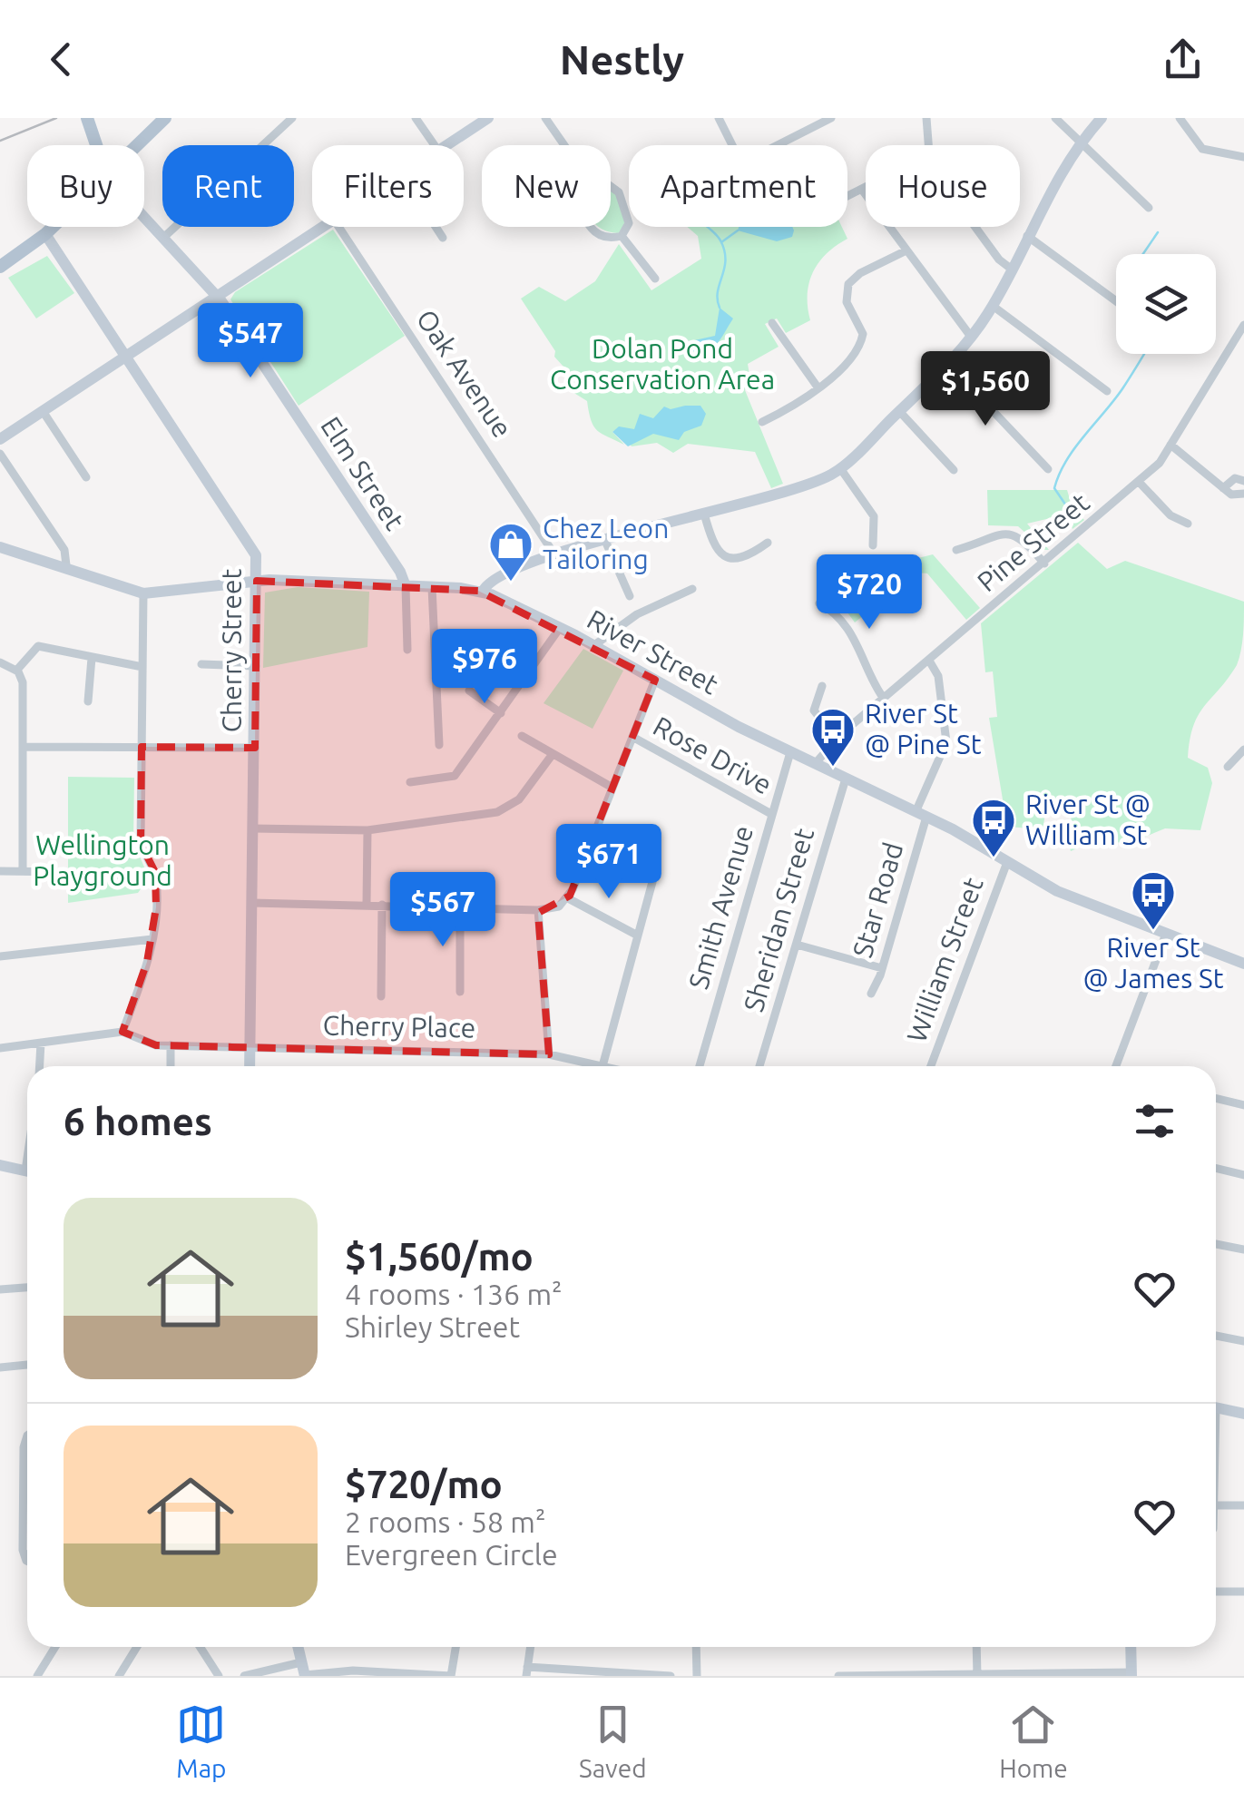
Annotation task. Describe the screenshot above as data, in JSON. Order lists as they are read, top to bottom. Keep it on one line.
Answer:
{"streets":{"street":["Oak Avenue","Elm Street","Pine Street","Cherry Street","River Street","Rose Drive","Star Road","Smith Avenue","Sheridan Street","William Street","Cherry Place"]},"crossings":[["Elm Street","River Street"],["Pine Street","River Street"],["Pine Street","Star Road"],["Cherry Street","River Street"],["Cherry Street","Cherry Place"],["River Street","Star Road"],["River Street","Smith Avenue"],["River Street","Sheridan Street"],["River Street","William Street"],["Rose Drive","Smith Avenue"]],"parks":["Dolan Pond Conservation Area","Wellington Playground"],"places":{"shop":["Chez Leon Tailoring"],"bus stop":["River St @ Pine St","River St @ William St","River St @ James St"]},"page":{"header":"Nestly","chip":["Buy","Rent","Filters","New","Apartment","House"],"price":["$547","$1,560","$720","$976","$671","$567"],"heading":"6 homes","list":[{"name":"$1,560/mo","note":"4 rooms · 136 m² · Shirley Street"},{"name":"$720/mo","note":"2 rooms · 58 m² · Evergreen Circle"}],"tabs":["Map","Saved","Home"]}}
